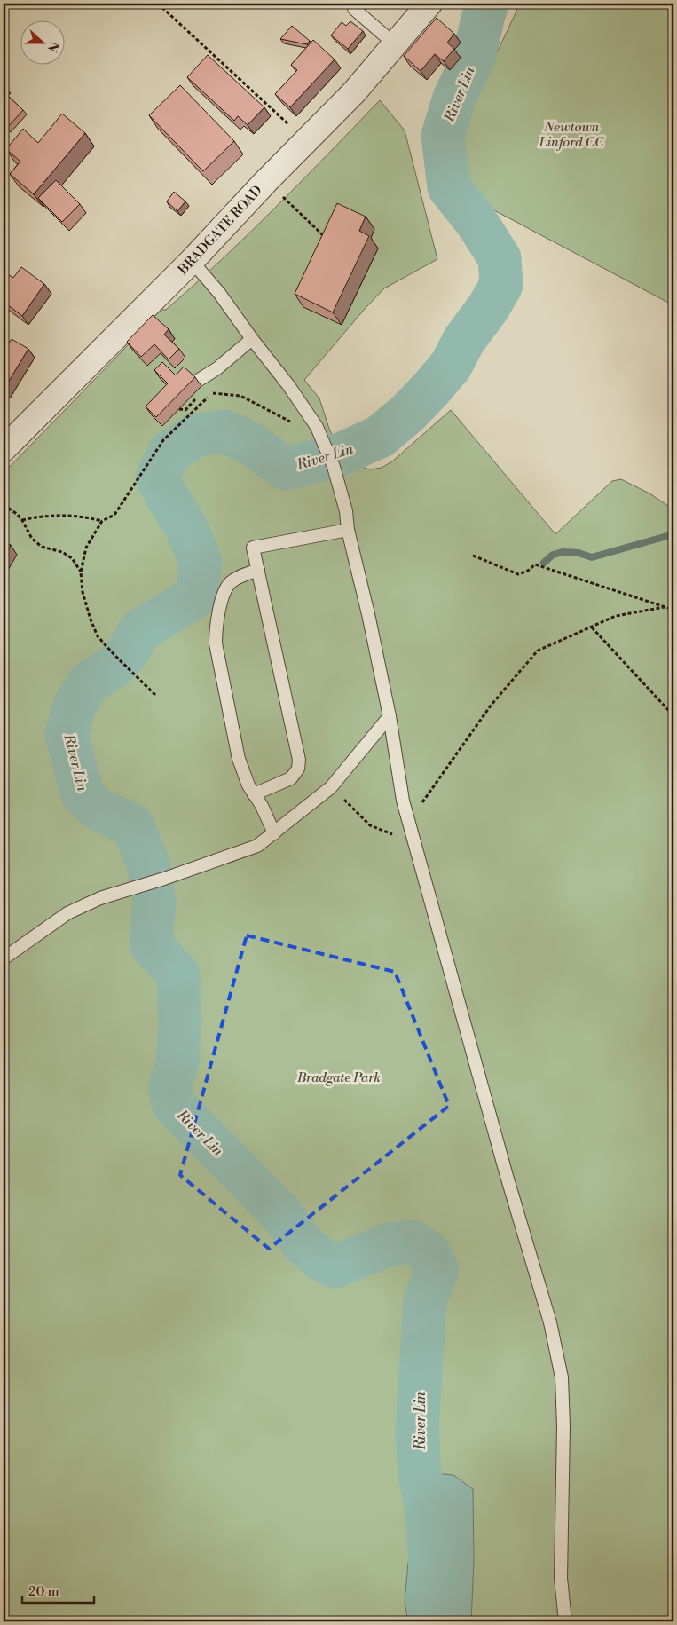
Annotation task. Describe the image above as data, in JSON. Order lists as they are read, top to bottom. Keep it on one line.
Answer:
{"streets":{"street":["BRADGATE ROAD"]},"water":["River Lin"],"parks":["Newtown Linford CC","Bradgate Park"],"scale_bar":"20 m","north":"right"}
